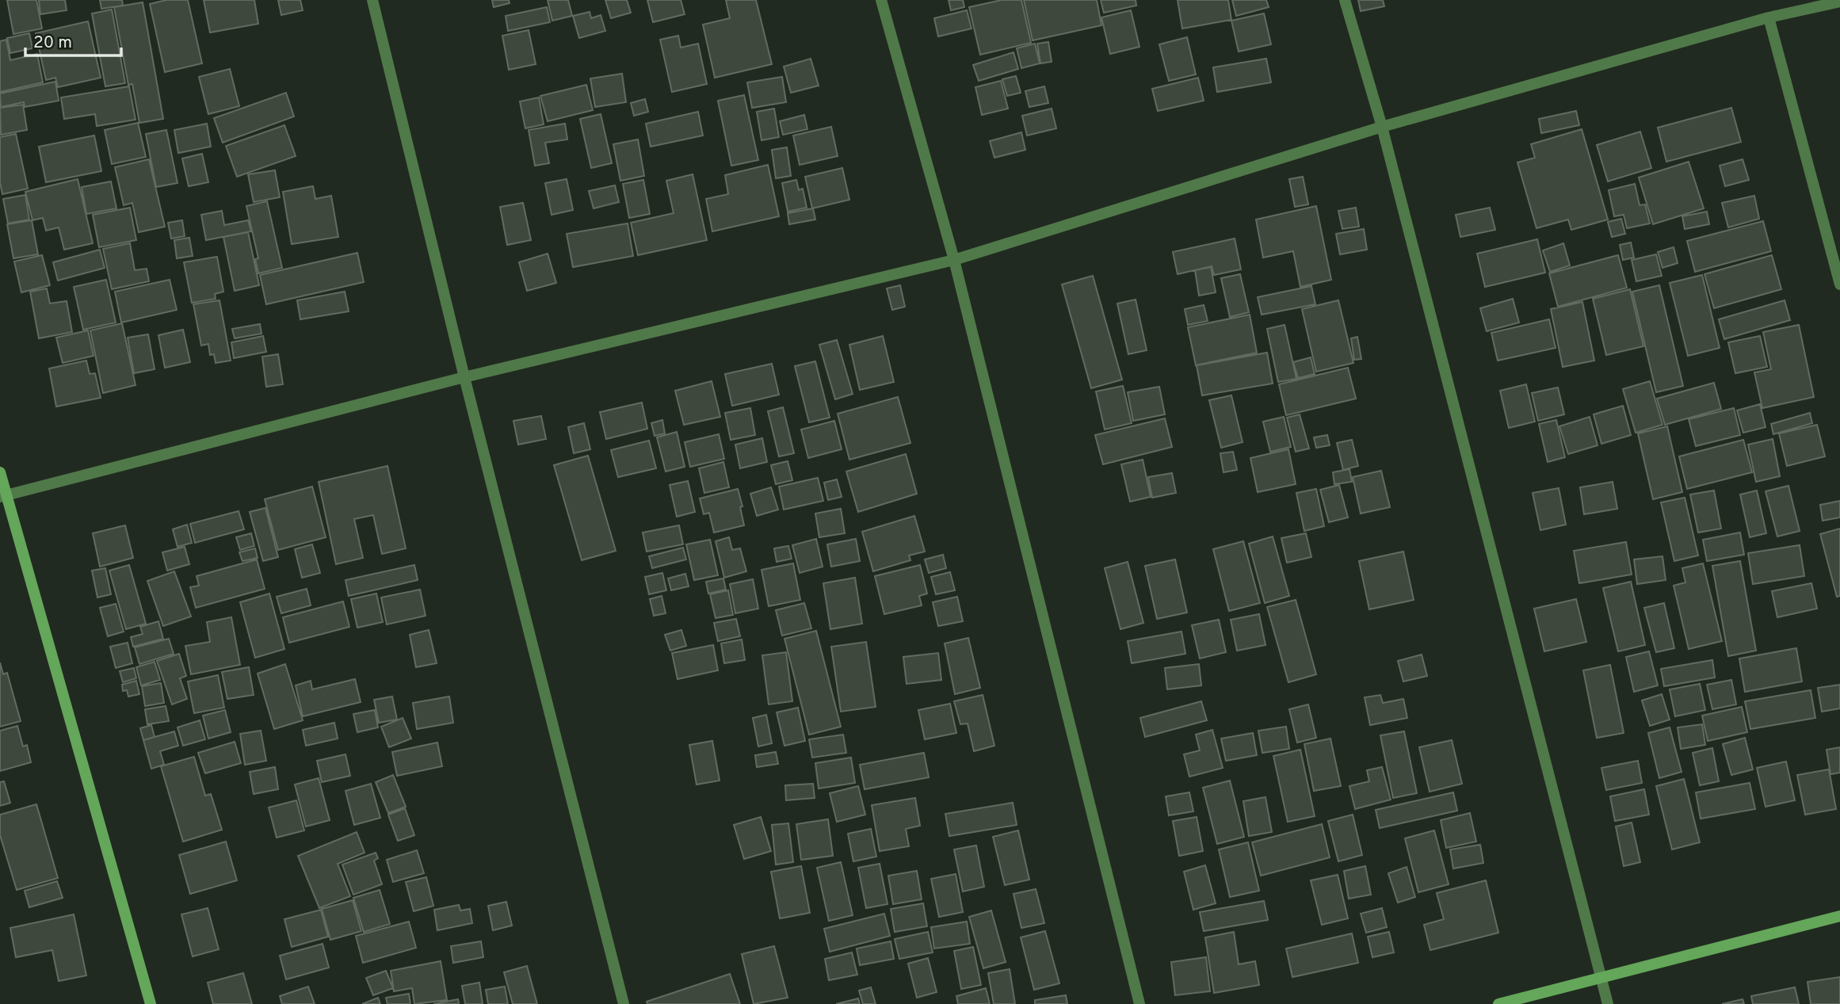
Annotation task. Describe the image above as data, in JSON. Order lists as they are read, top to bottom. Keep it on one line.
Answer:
{"scale_bar":"20 m"}
